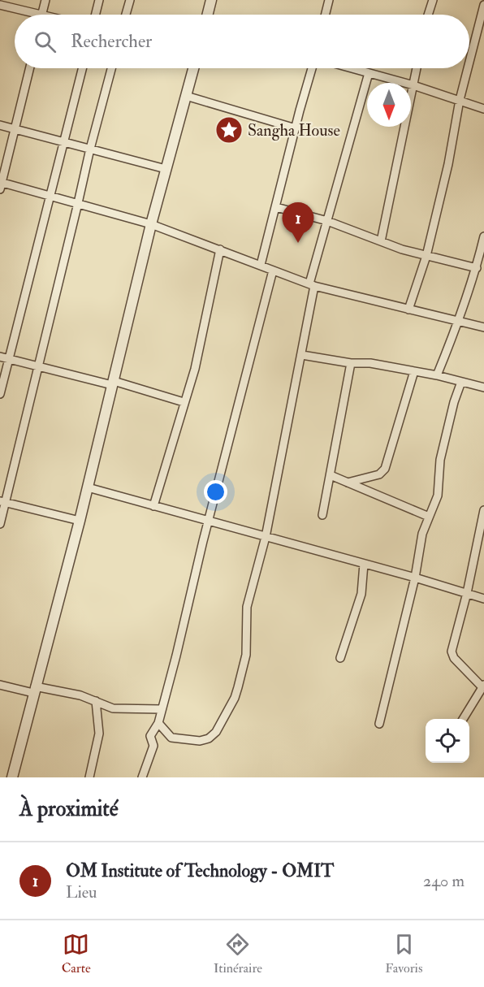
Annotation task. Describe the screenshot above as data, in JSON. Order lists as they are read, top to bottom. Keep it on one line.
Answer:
{"places":{"place":["Sangha House"]},"north":"bottom","page":{"search":"Rechercher","pins":"1","heading":"À proximité","list":[{"mark":"1","name":"OM Institute of Technology - OMIT","note":"Lieu","value":"240 m"}],"nav":["Carte","Itinéraire","Favoris"]}}
